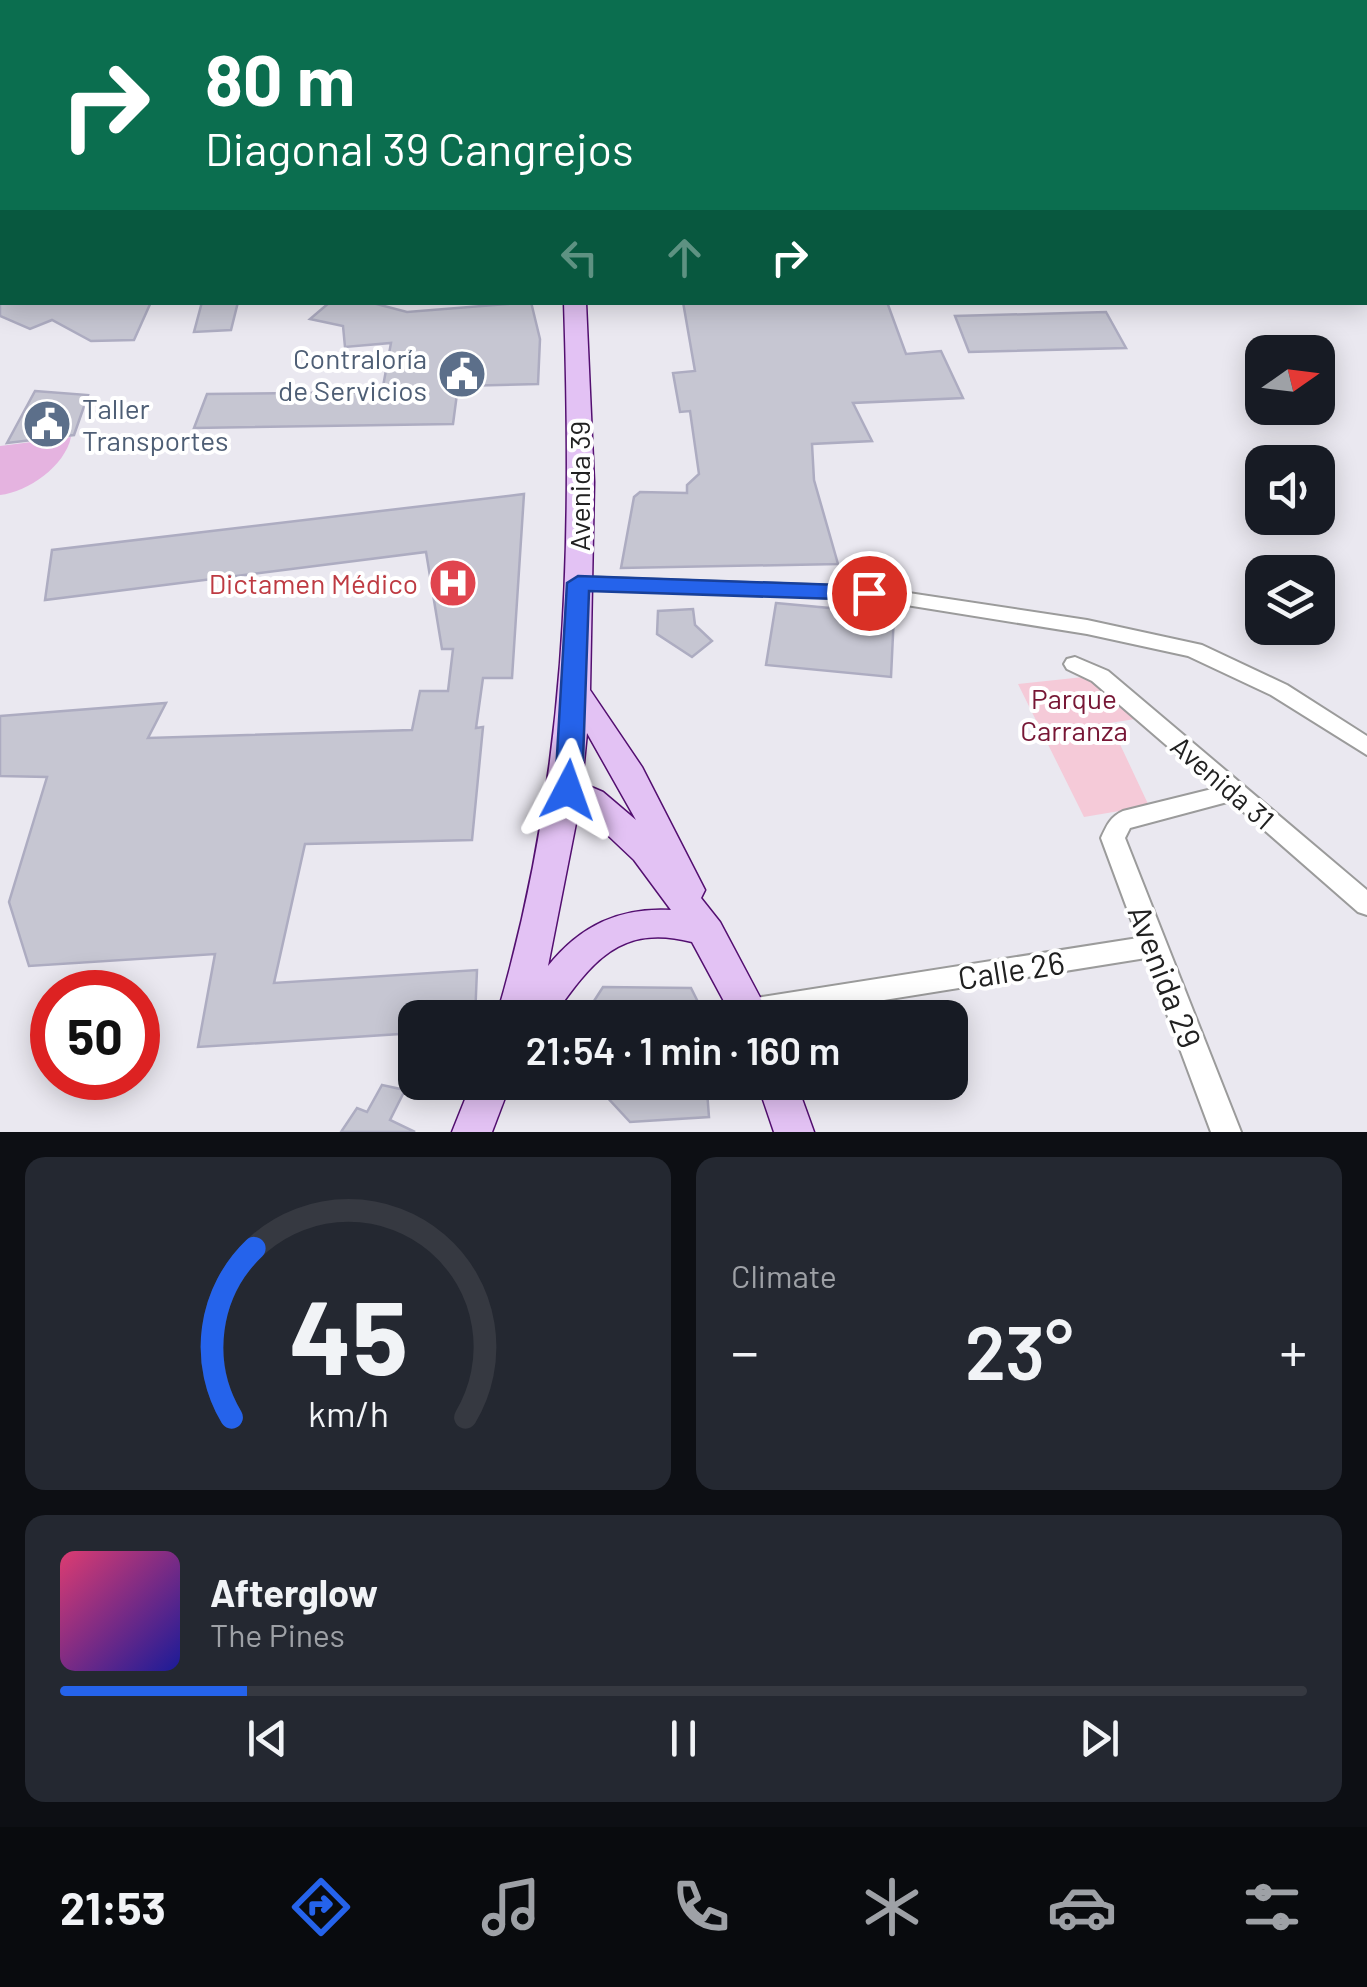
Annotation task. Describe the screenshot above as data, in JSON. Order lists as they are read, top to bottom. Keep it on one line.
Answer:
{"streets":{"main road":["Avenida 39"],"street":["Avenida 31","Calle 26","Avenida 29"]},"crossings":[["Avenida 31","Avenida 29"],["Calle 26","Avenida 29"]],"parks":["Parque Carranza"],"places":{"public building":["Contraloría de Servicios","Taller Transportes"],"hospital":["Dictamen Médico"]},"north":"right","page":{"turn":["80 m","Diagonal 39 Cangrejos"],"limit":"50","trip":"21:54 · 1 min · 160 m","tile":"Climate","heat":["−","23°","+"],"song":["Afterglow","The Pines"],"tabs":"21:53","gauge":["45","km/h"]}}
